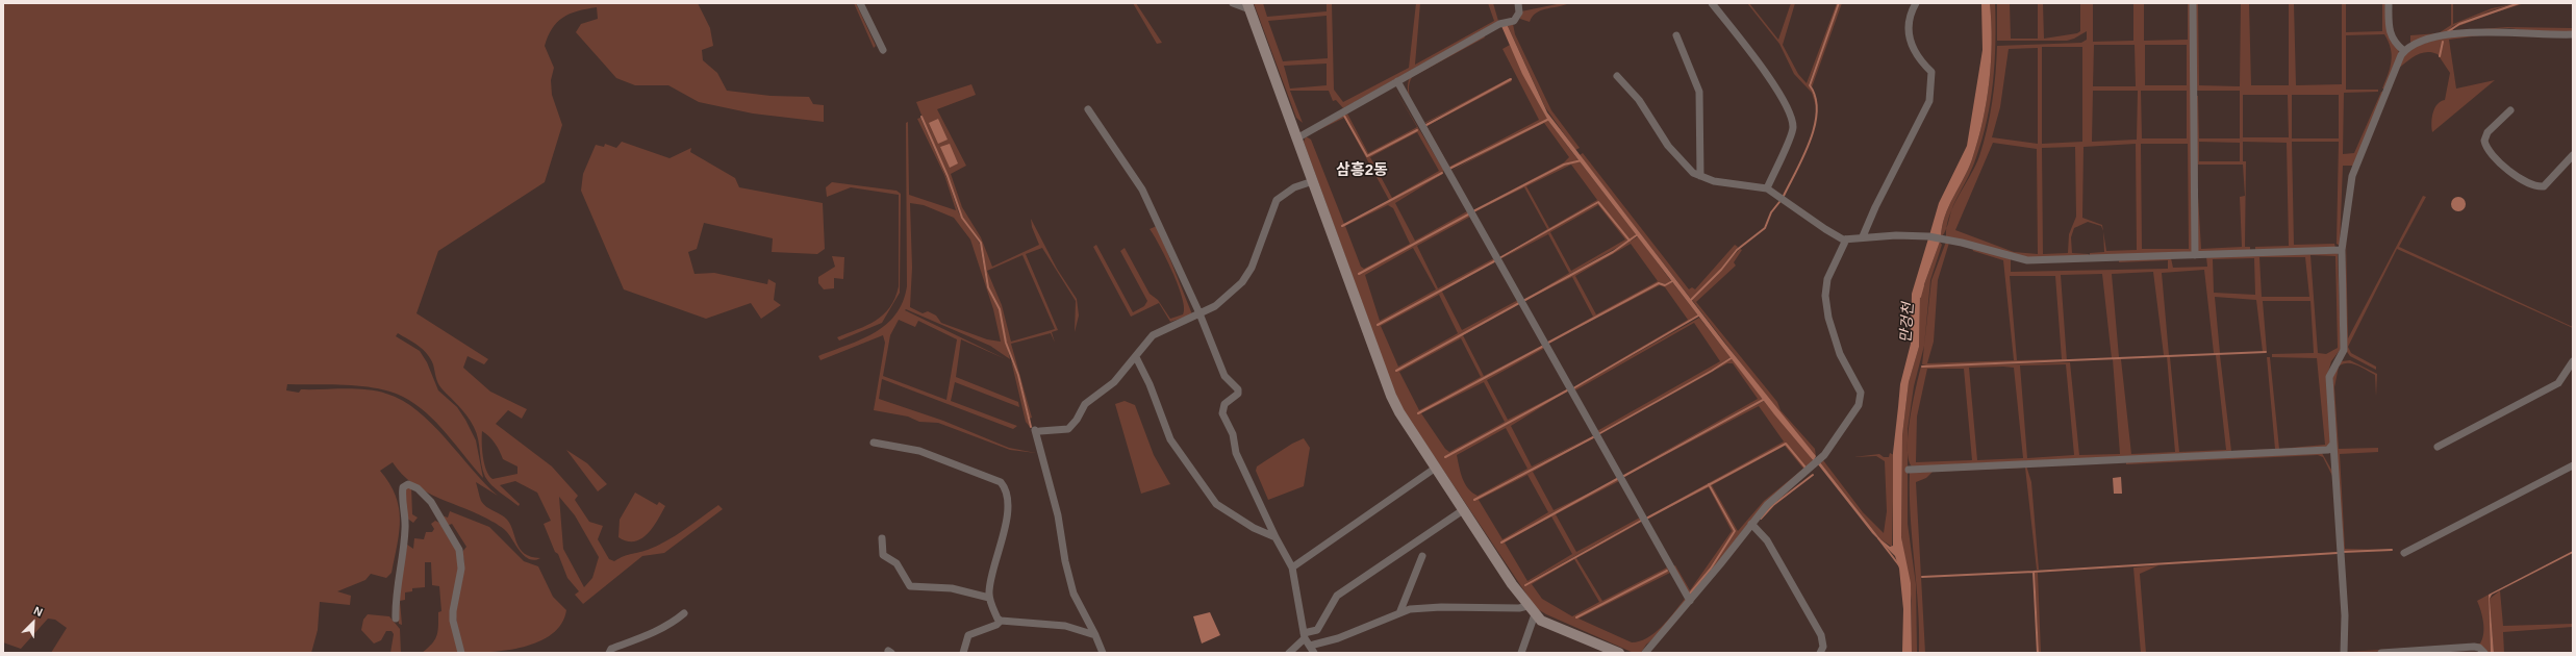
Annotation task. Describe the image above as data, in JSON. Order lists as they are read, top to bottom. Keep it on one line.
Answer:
{"districts":["삼흥2동"],"water":["만겅천"],"north":"top right"}
